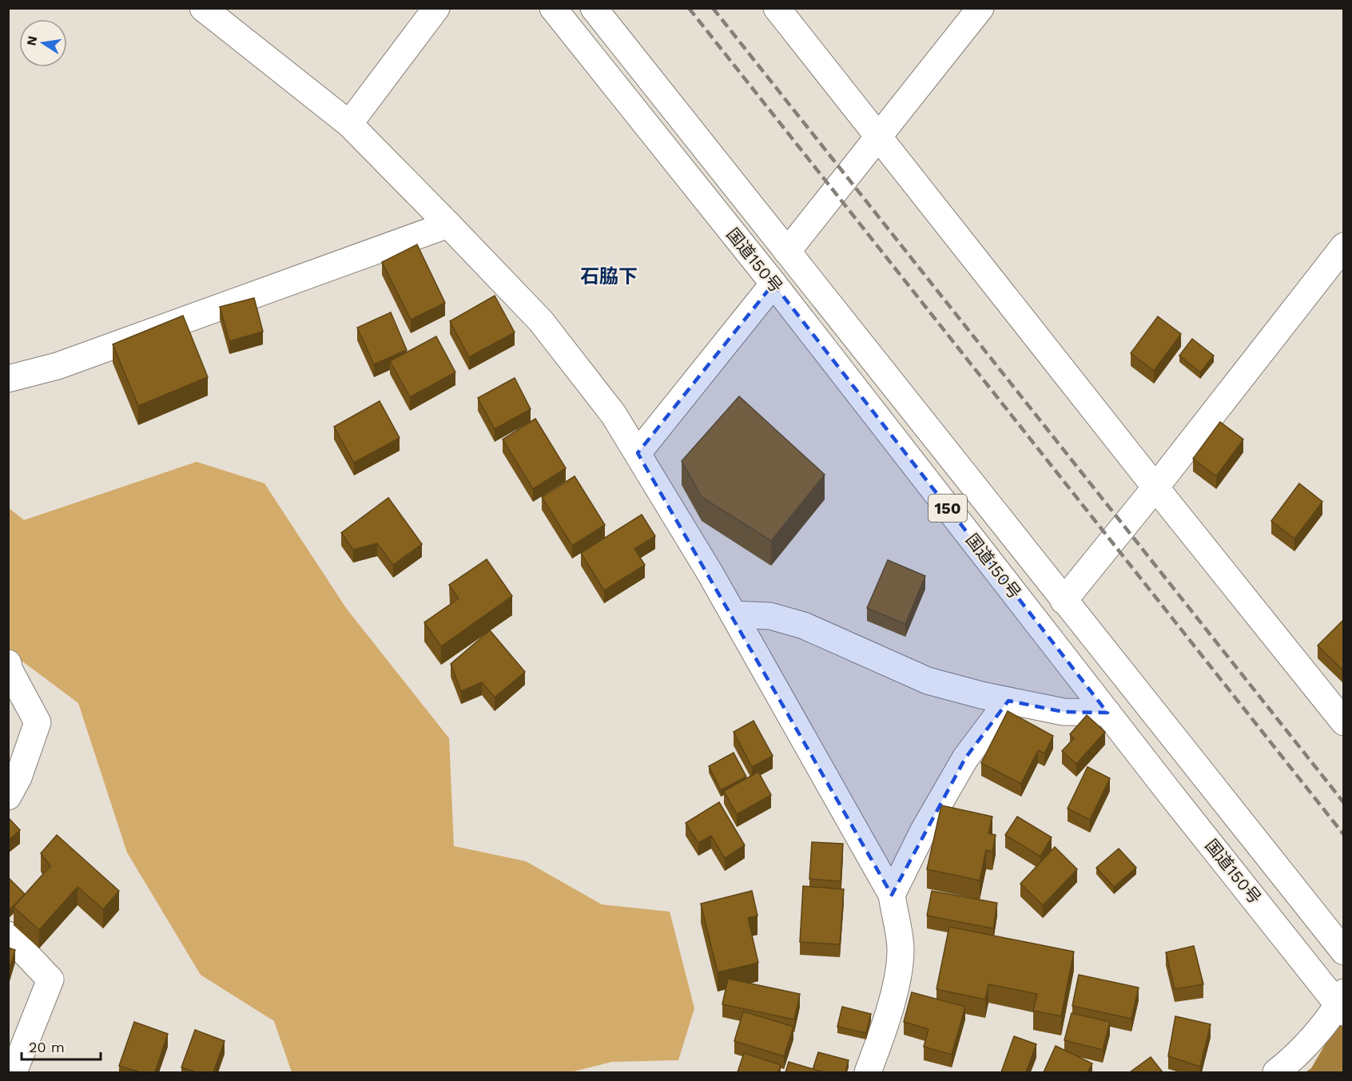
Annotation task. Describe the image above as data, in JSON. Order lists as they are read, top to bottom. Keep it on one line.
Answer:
{"streets":{"main road":["国道150号","150"]},"districts":["石脇下"],"scale_bar":"20 m","north":"left"}
